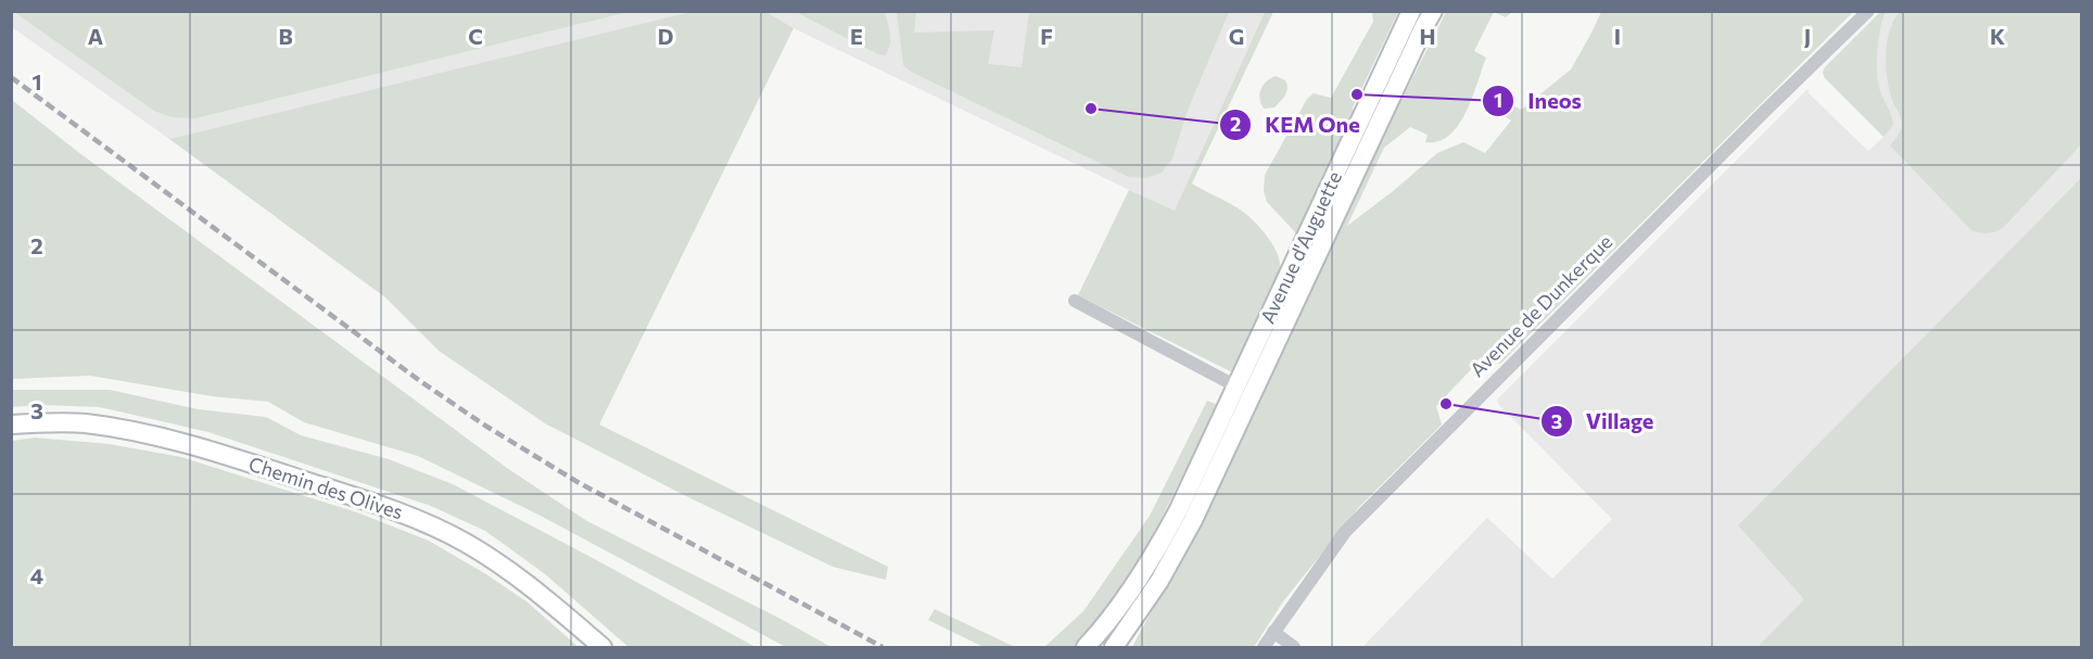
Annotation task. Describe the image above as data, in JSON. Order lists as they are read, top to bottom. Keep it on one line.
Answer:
{"streets":{"main road":["Avenue d'Auguette","Chemin des Olives"],"street":["Avenue de Dunkerque"]},"places":["Ineos","KEM One","Village"],"grid":{"columns":["A","B","C","D","E","F","G","H","I","J","K"],"rows":["1","2","3","4"]}}
